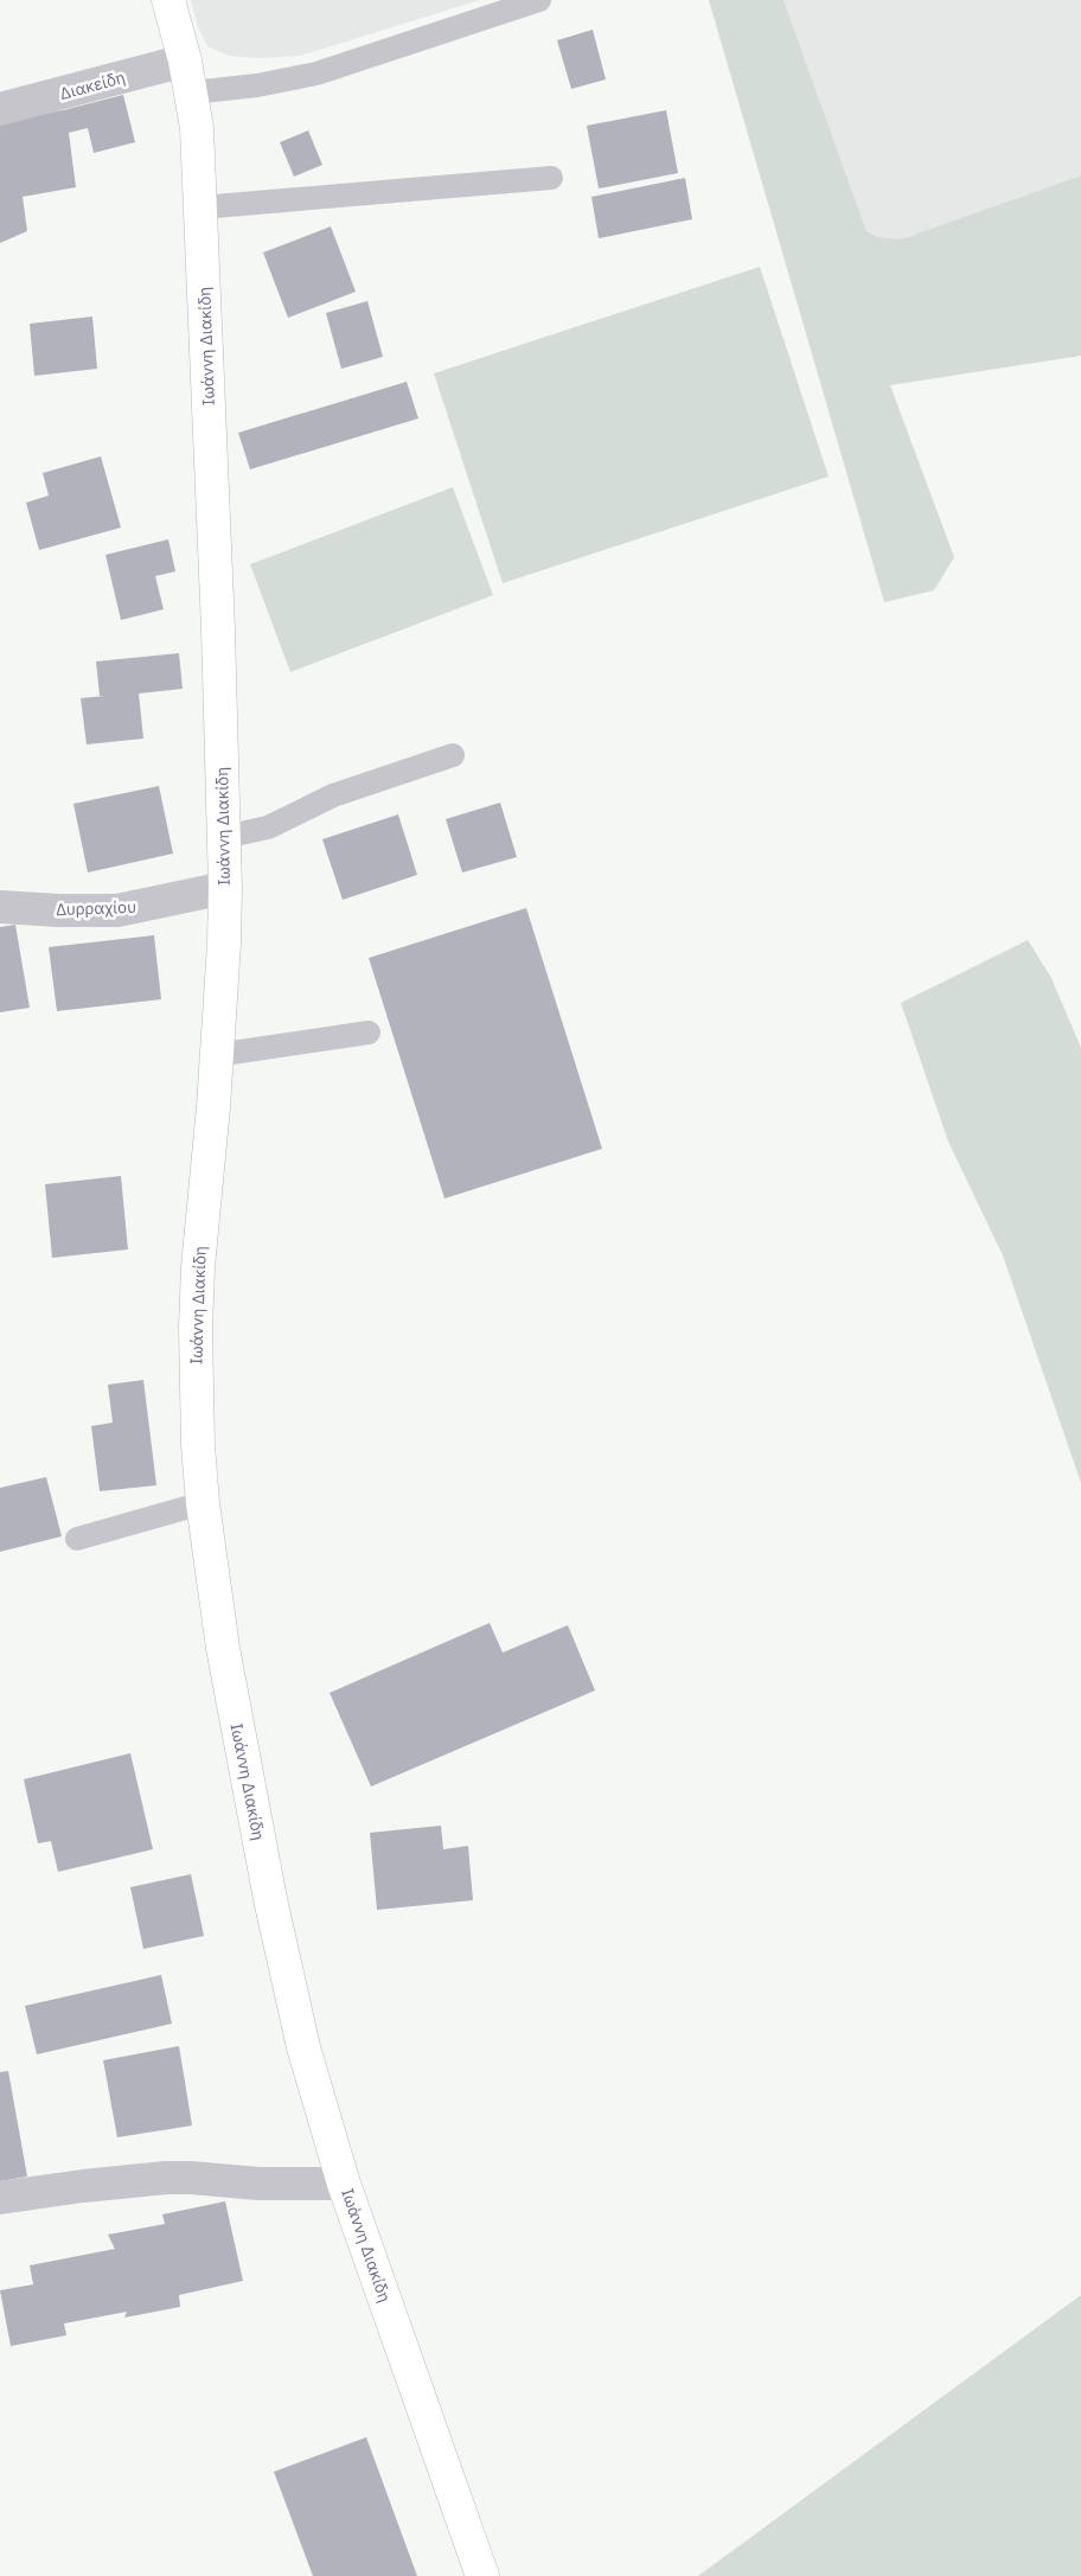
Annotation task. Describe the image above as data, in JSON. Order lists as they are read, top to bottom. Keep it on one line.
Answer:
{"streets":{"street":["Διακείδη","Ιωάννη Διακίδη","Δυρραχίου"]},"crossings":[["Διακείδη","Ιωάννη Διακίδη"],["Ιωάννη Διακίδη","Δυρραχίου"]]}
